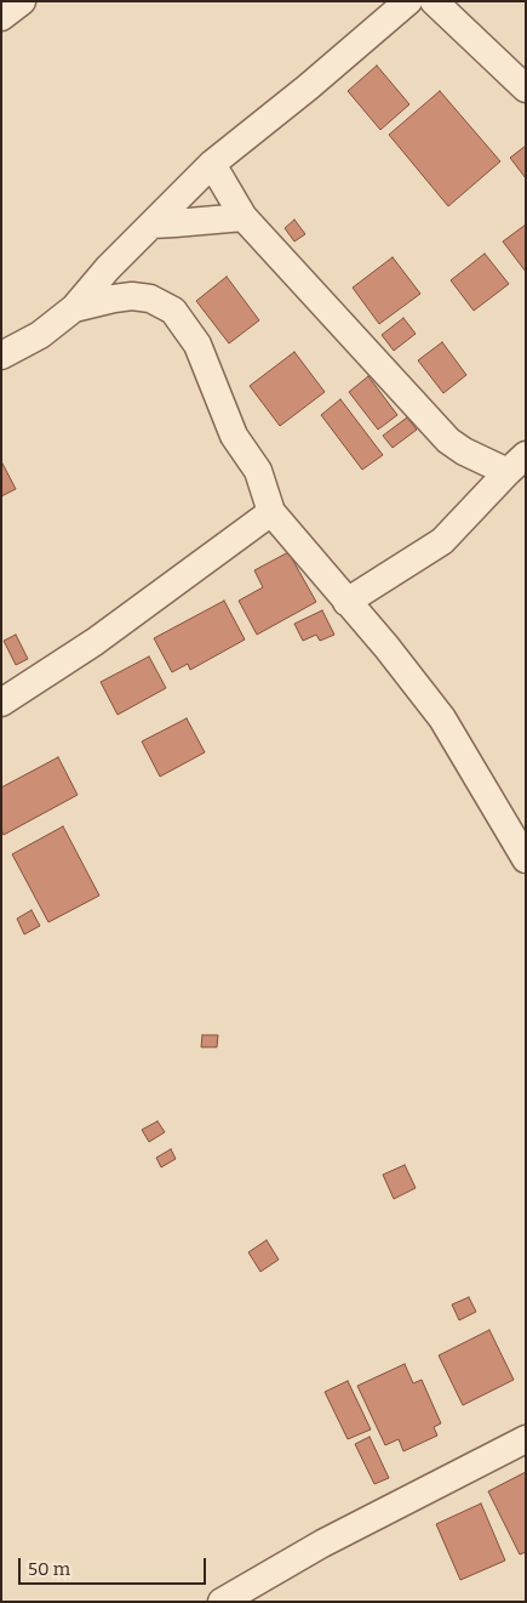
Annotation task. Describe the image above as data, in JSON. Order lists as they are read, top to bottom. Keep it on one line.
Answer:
{"scale_bar":"50 m"}
